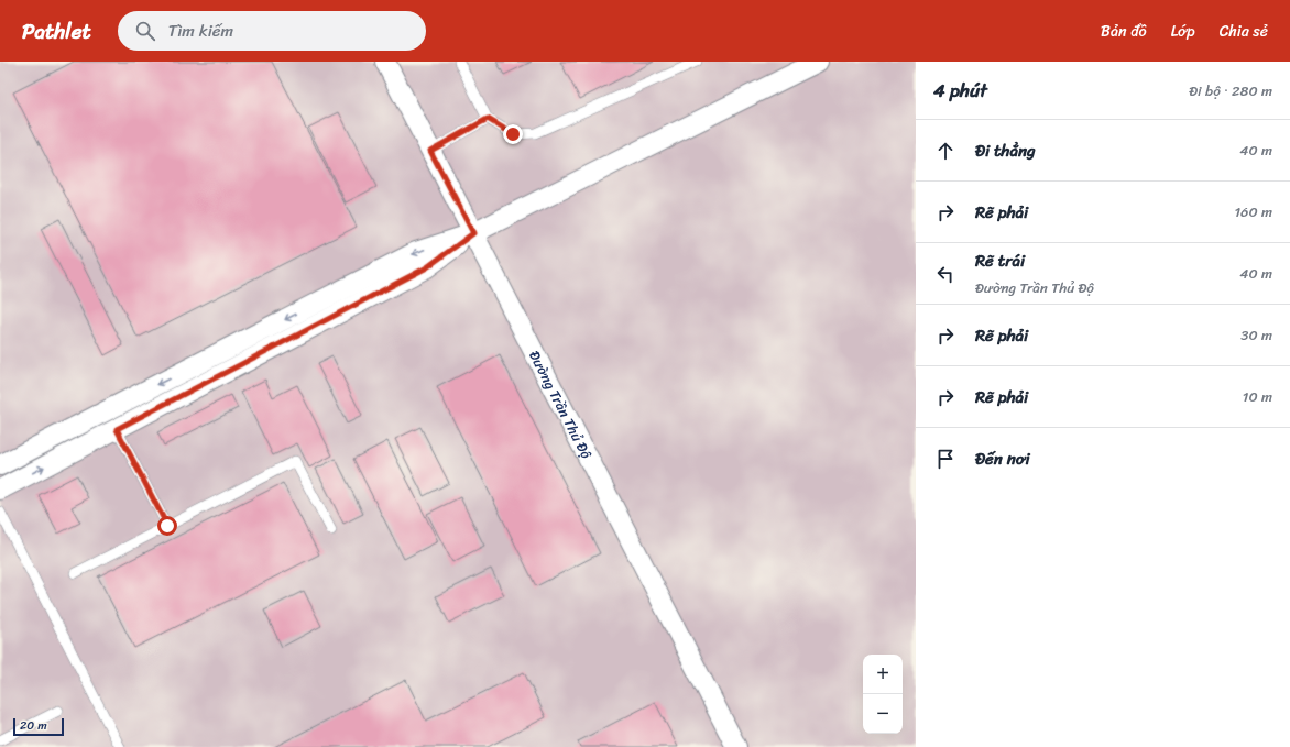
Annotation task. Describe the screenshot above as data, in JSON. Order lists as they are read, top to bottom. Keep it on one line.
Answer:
{"streets":{"street":["Đường Trần Thủ Độ"]},"scale_bar":"20 m","page":{"header":"Pathlet","search":"Tìm kiếm","nav":["Bản đồ","Lớp","Chia sẻ"],"heading":["4 phút","Đi bộ · 280 m"],"list":[["Đi thẳng","40 m"],["Rẽ phải","160 m"],["Rẽ trái","Đường Trần Thủ Độ","40 m"],["Rẽ phải","30 m"],["Rẽ phải","10 m"],"Đến nơi"],"map_buttons":["+","−"],"scale":"20 m"}}
